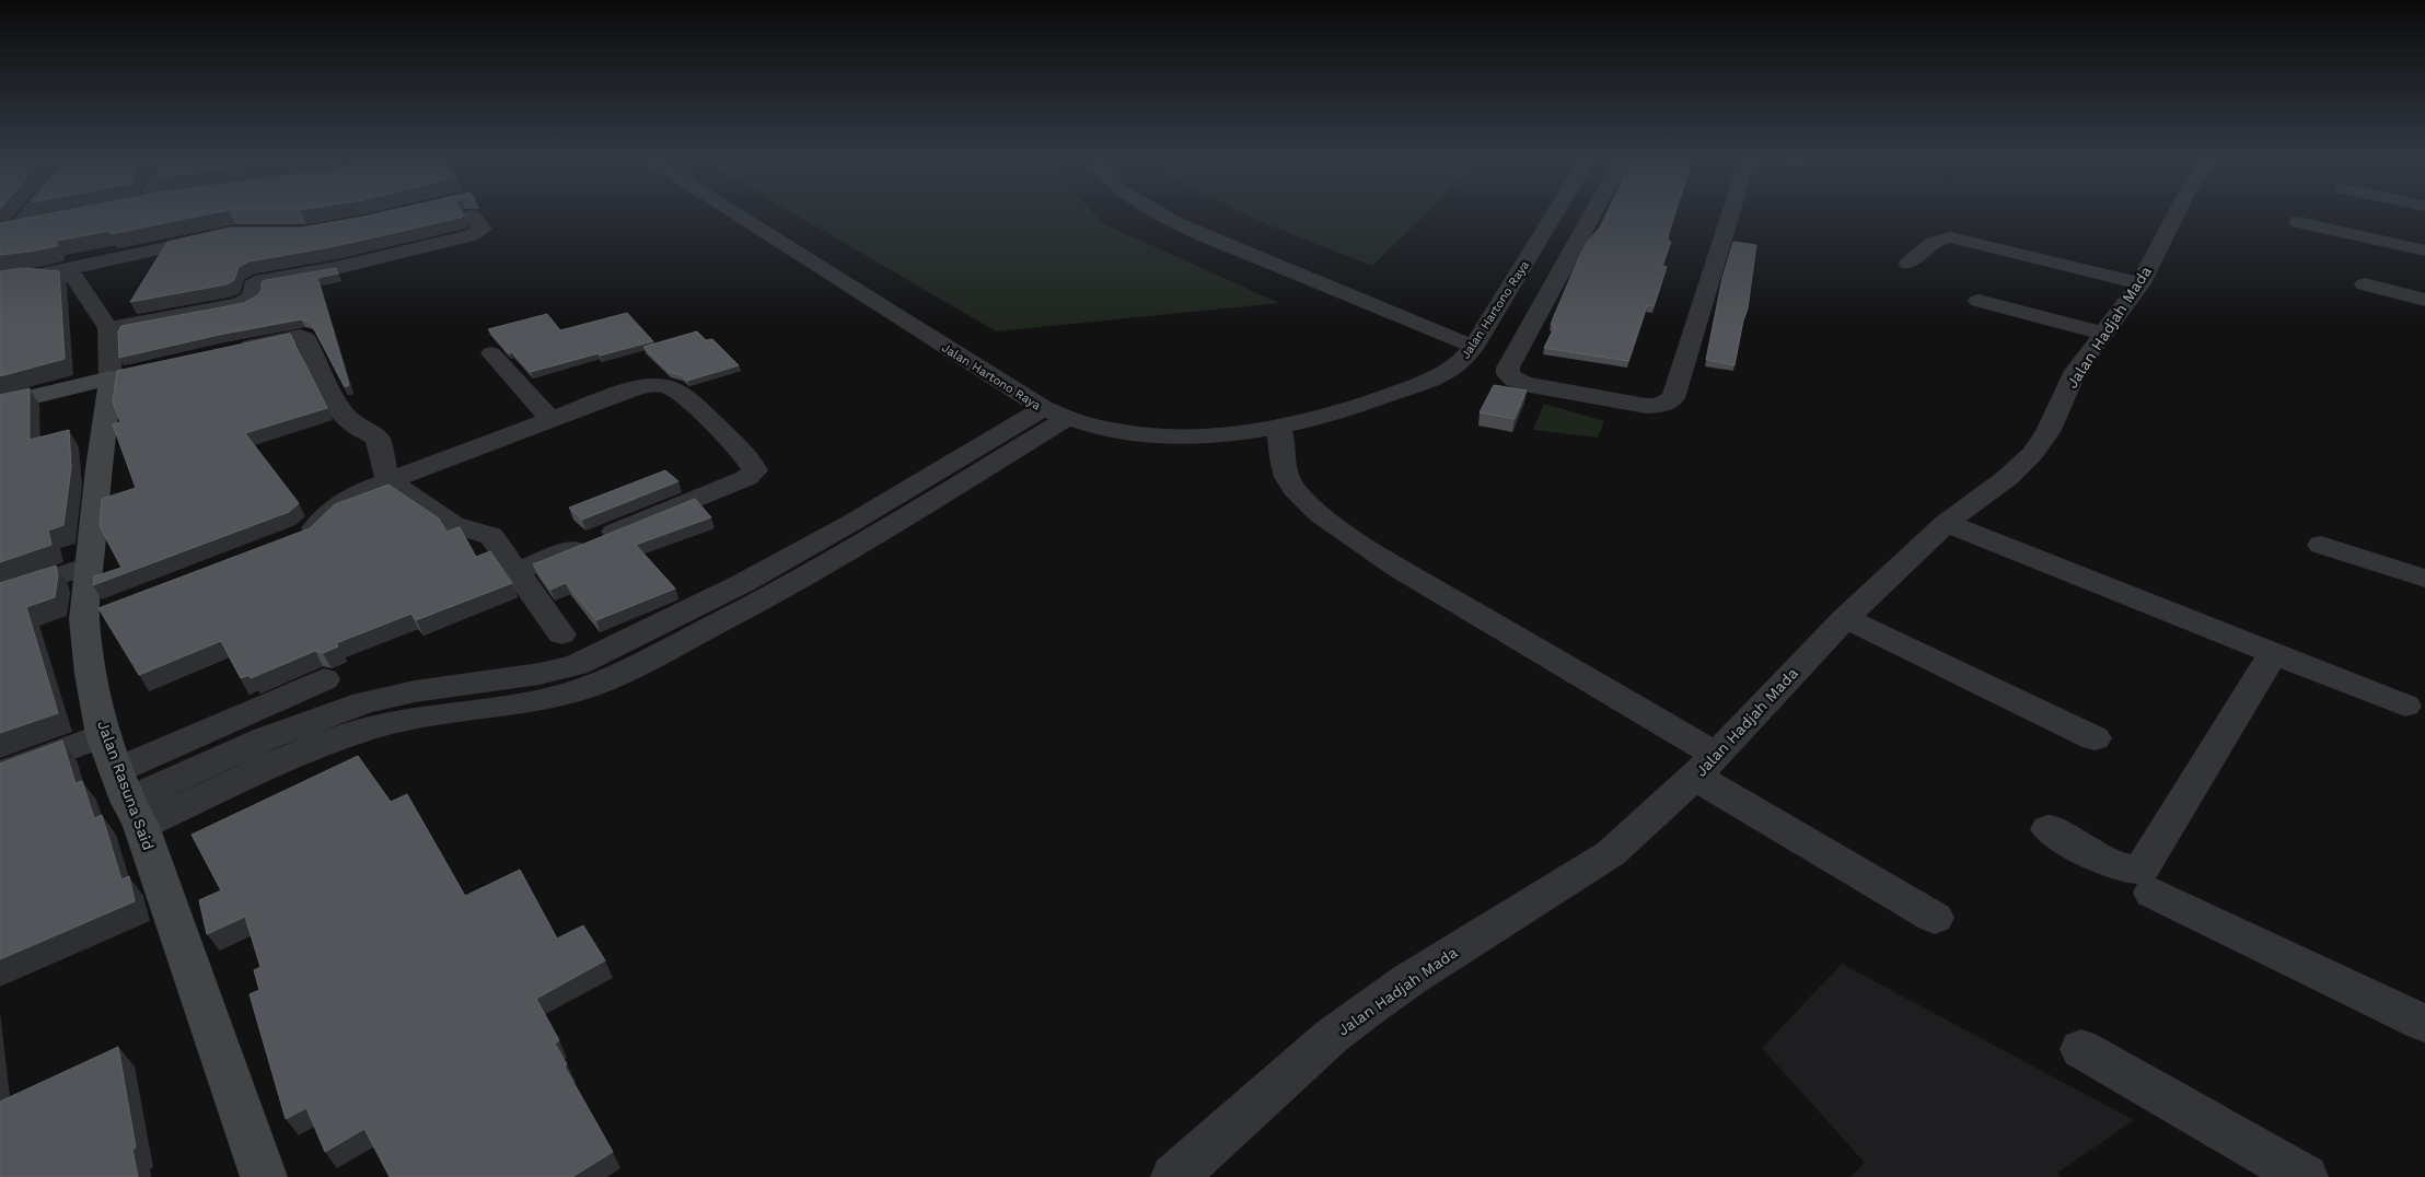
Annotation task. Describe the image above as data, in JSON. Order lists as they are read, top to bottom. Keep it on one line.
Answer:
{"streets":{"main road":["Jalan Rasuna Said"],"street":["Jalan Hartono Raya","Jalan Hadjah Mada"]}}
